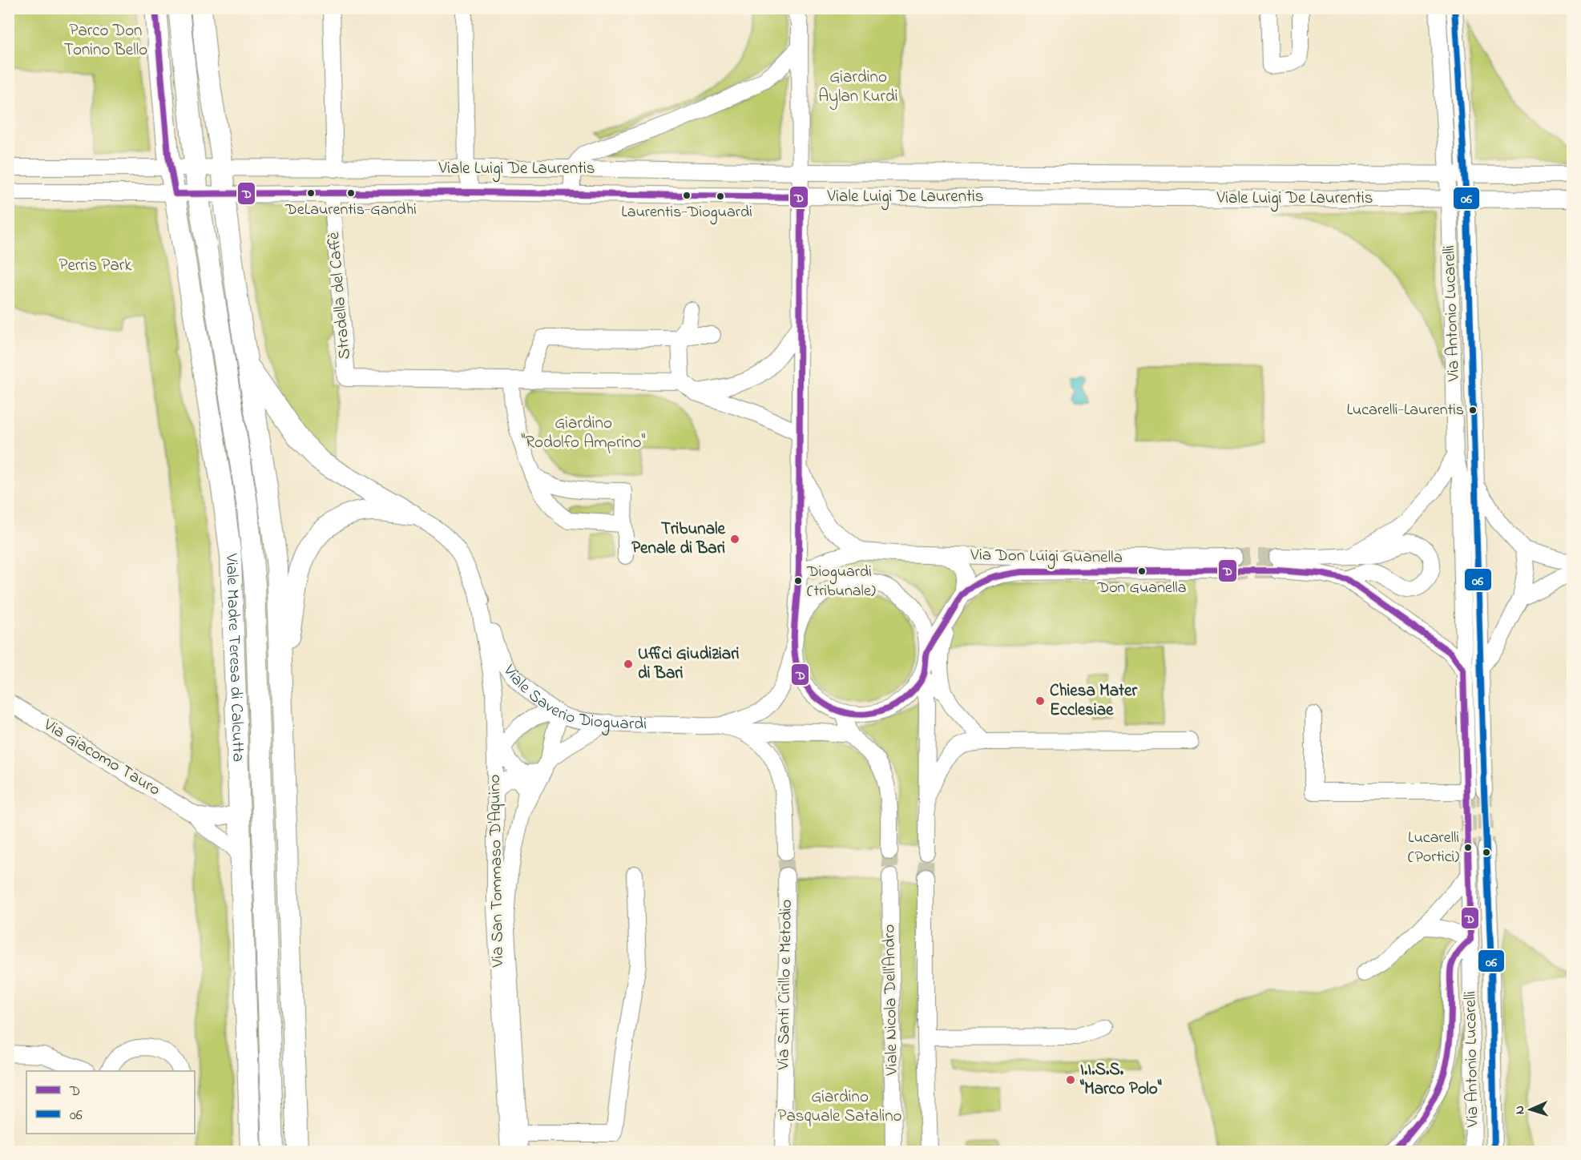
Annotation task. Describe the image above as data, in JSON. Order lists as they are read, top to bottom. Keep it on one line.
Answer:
{"streets":{"main road":["Viale Madre Teresa di Calcutta","Viale Saverio Dioguardi"],"street":["Viale Luigi De Laurentis","Stradella del Caffè","Via Antonio Lucarelli","Via Don Luigi Guanella","Via Giacomo Tauro","Via San Tommaso D'Aquino","Via Santi Cirillo e Metodio","Viale Nicola Dell'Andro"]},"crossings":[["Viale Luigi De Laurentis","Stradella del Caffè"],["Viale Luigi De Laurentis","Via Antonio Lucarelli"],["Viale Luigi De Laurentis","Viale Madre Teresa di Calcutta"],["Viale Madre Teresa di Calcutta","Via Giacomo Tauro"],["Viale Saverio Dioguardi","Via San Tommaso D'Aquino"]],"parks":["Parco Don Tonino Bello","Giardino Aylan Kurdi","Perris Park","Giardino \"Rodolfo Amprino\"","Giardino Pasquale Satalino"],"places":["DeLaurentis-Gandhi","Laurentis-Dioguardi","Lucarelli-Laurentis","Tribunale Penale di Bari","Don Guanella","Dioguardi (tribunale)","Uffici Giudiziari di Bari","Chiesa Mater Ecclesiae","Lucarelli (Portici)","I.I.S.S. \"Marco Polo\""],"lines":["transit line D","transit line 06"],"legend":["D","06"],"north":"left"}
